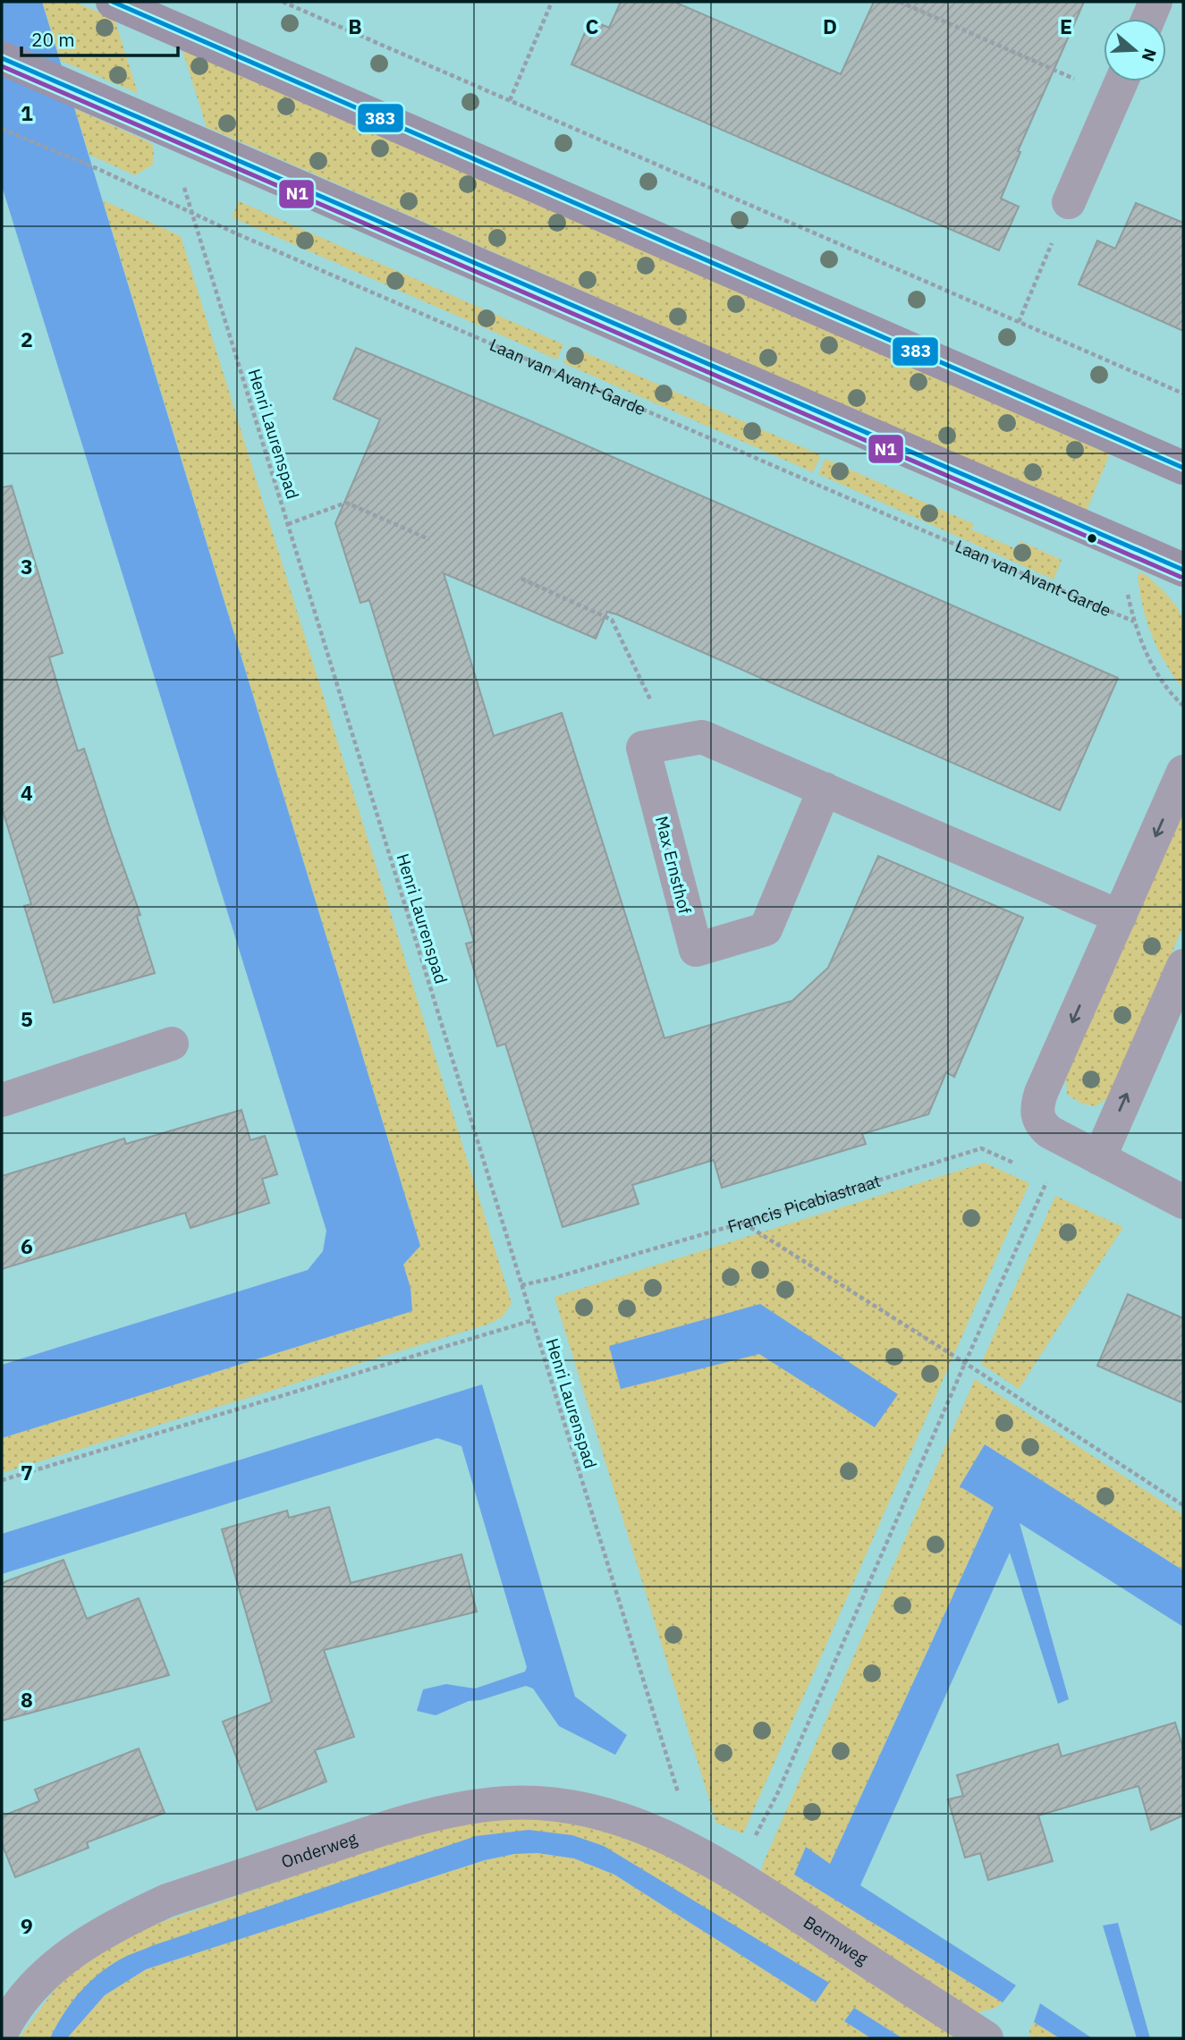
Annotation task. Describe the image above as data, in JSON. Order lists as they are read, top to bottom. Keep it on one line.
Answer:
{"streets":{"street":["Max Ernsthof","Onderweg","Bermweg"],"path":["Laan van Avant-Garde","Henri Laurenspad","Francis Picabiastraat"]},"crossings":[["Laan van Avant-Garde","Henri Laurenspad"],["Henri Laurenspad","Francis Picabiastraat"],["Henri Laurenspad","Onderweg"],["Henri Laurenspad","Bermweg"],["Onderweg","Bermweg"]],"lines":["transit line 383","transit line N1"],"scale_bar":"20 m","north":"right","grid":{"columns":["B","C","D","E"],"rows":["1","2","3","4","5","6","7","8","9"]}}
